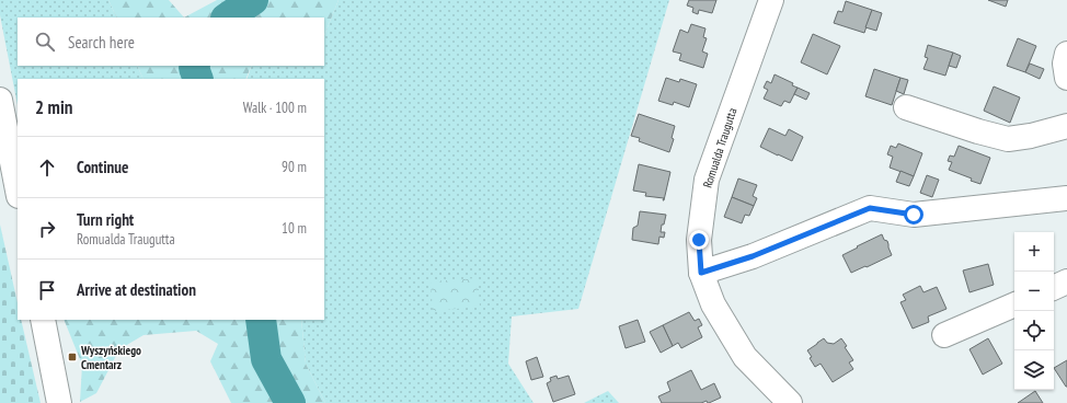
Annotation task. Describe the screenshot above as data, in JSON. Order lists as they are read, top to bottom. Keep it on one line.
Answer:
{"streets":{"street":["Romualda Traugutta"]},"places":{"transit":["Wyszyńskiego Cmentarz"]},"page":{"search":"Search here","heading":["2 min","Walk · 100 m"],"list":[["Continue","90 m"],["Turn right","Romualda Traugutta","10 m"],"Arrive at destination"],"map_buttons":["+","−"]}}
